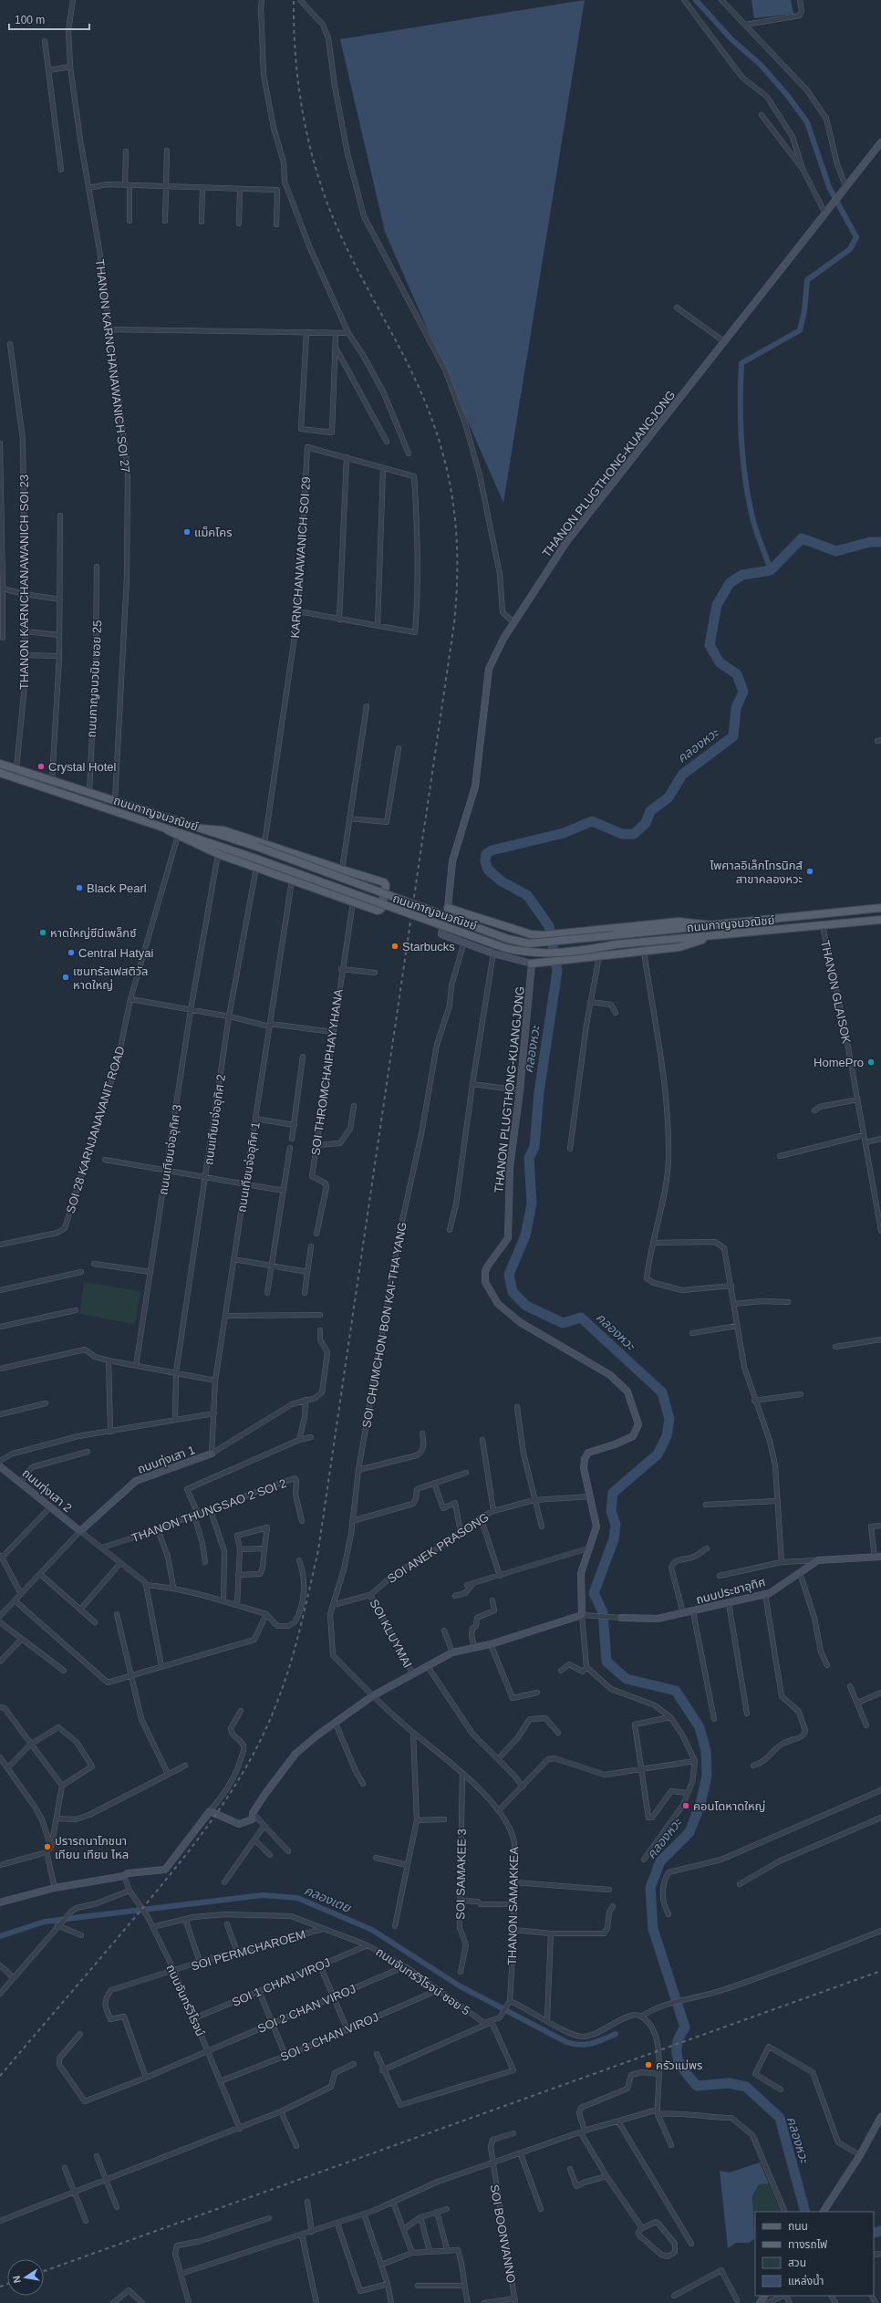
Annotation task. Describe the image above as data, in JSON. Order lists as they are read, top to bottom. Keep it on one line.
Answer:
{"streets":{"main road":["ถนนกาญจนวณิชย์"],"street":["THANON KARNCHANAWANICH SOI 27","THANON PLUGTHONG-KUANGJONG","KARNCHANAWANICH SOI 29","THANON KARNCHANAWANICH SOI 23","ถนนกาญจนวนิช ซอย 25","THANON GLAISOK","SOI THROMCHAIPHAYYHANA","ถนนเทียนจ่ออุทิศ 2","SOI 28 KARNJANAVANIT ROAD","ถนนเทียนจ่ออุทิศ 3","ถนนเทียนจ่ออุทิศ 1","SOI CHUMCHON BON KAI-THA YANG","ถนนทุ่งเสา 1","ถนนทุ่งเสา 2","THANON THUNGSAO 2 SOI 2","SOI ANEK PRASONG","ถนนประชาอุทิศ","SOI KLUYMAI","SOI SAMAKEE 3","THANON SAMAKKEA","SOI PERMCHAROEM","ถนนจันทร์วิโรจน์ ซอย 5","SOI 1 CHAN VIROJ","ถนนจันทร์วิโรจน์","SOI 2 CHAN VIROJ","SOI 3 CHAN VIROJ","SOI BOONVANNO"]},"crossings":[["THANON KARNCHANAWANICH SOI 27","ถนนกาญจนวณิชย์"],["THANON PLUGTHONG-KUANGJONG","SOI CHUMCHON BON KAI-THA YANG"],["THANON PLUGTHONG-KUANGJONG","SOI ANEK PRASONG"],["THANON KARNCHANAWANICH SOI 23","ถนนกาญจนวณิชย์"],["ถนนกาญจนวนิช ซอย 25","ถนนกาญจนวณิชย์"],["ถนนกาญจนวณิชย์","THANON GLAISOK"],["ถนนเทียนจ่ออุทิศ 1","ถนนทุ่งเสา 1"],["SOI CHUMCHON BON KAI-THA YANG","SOI ANEK PRASONG"],["SOI CHUMCHON BON KAI-THA YANG","THANON SAMAKKEA"],["ถนนทุ่งเสา 1","ถนนทุ่งเสา 2"],["SOI ANEK PRASONG","SOI KLUYMAI"],["SOI SAMAKEE 3","THANON SAMAKKEA"],["SOI PERMCHAROEM","ถนนจันทร์วิโรจน์ ซอย 5"],["SOI PERMCHAROEM","ถนนจันทร์วิโรจน์"],["SOI PERMCHAROEM","SOI 2 CHAN VIROJ"],["ถนนจันทร์วิโรจน์ ซอย 5","SOI 1 CHAN VIROJ"],["ถนนจันทร์วิโรจน์ ซอย 5","ถนนจันทร์วิโรจน์"],["ถนนจันทร์วิโรจน์ ซอย 5","SOI 2 CHAN VIROJ"],["ถนนจันทร์วิโรจน์ ซอย 5","SOI 3 CHAN VIROJ"],["SOI 1 CHAN VIROJ","ถนนจันทร์วิโรจน์"],["ถนนจันทร์วิโรจน์","SOI 2 CHAN VIROJ"],["ถนนจันทร์วิโรจน์","SOI 3 CHAN VIROJ"]],"water":["คลองหวะ","คลองเตย"],"places":["แม็คโคร","Crystal Hotel","ไพศาลอิเล็กโทรนิกส์ สาขาคลองหวะ","Black Pearl","หาดใหญ่ซีนีเพล็กซ์","Starbucks","Central Hatyai","เซนทรัลเฟสติวัล หาดใหญ่","HomePro","คอนโดหาดใหญ่","ปรารถนาโภชนา เทียน เทียน ไหล","ครัวแม่พร"],"legend":["ถนน","ทางรถไฟ","สวน","แหล่งน้ำ"],"scale_bar":"100 m","north":"left"}
